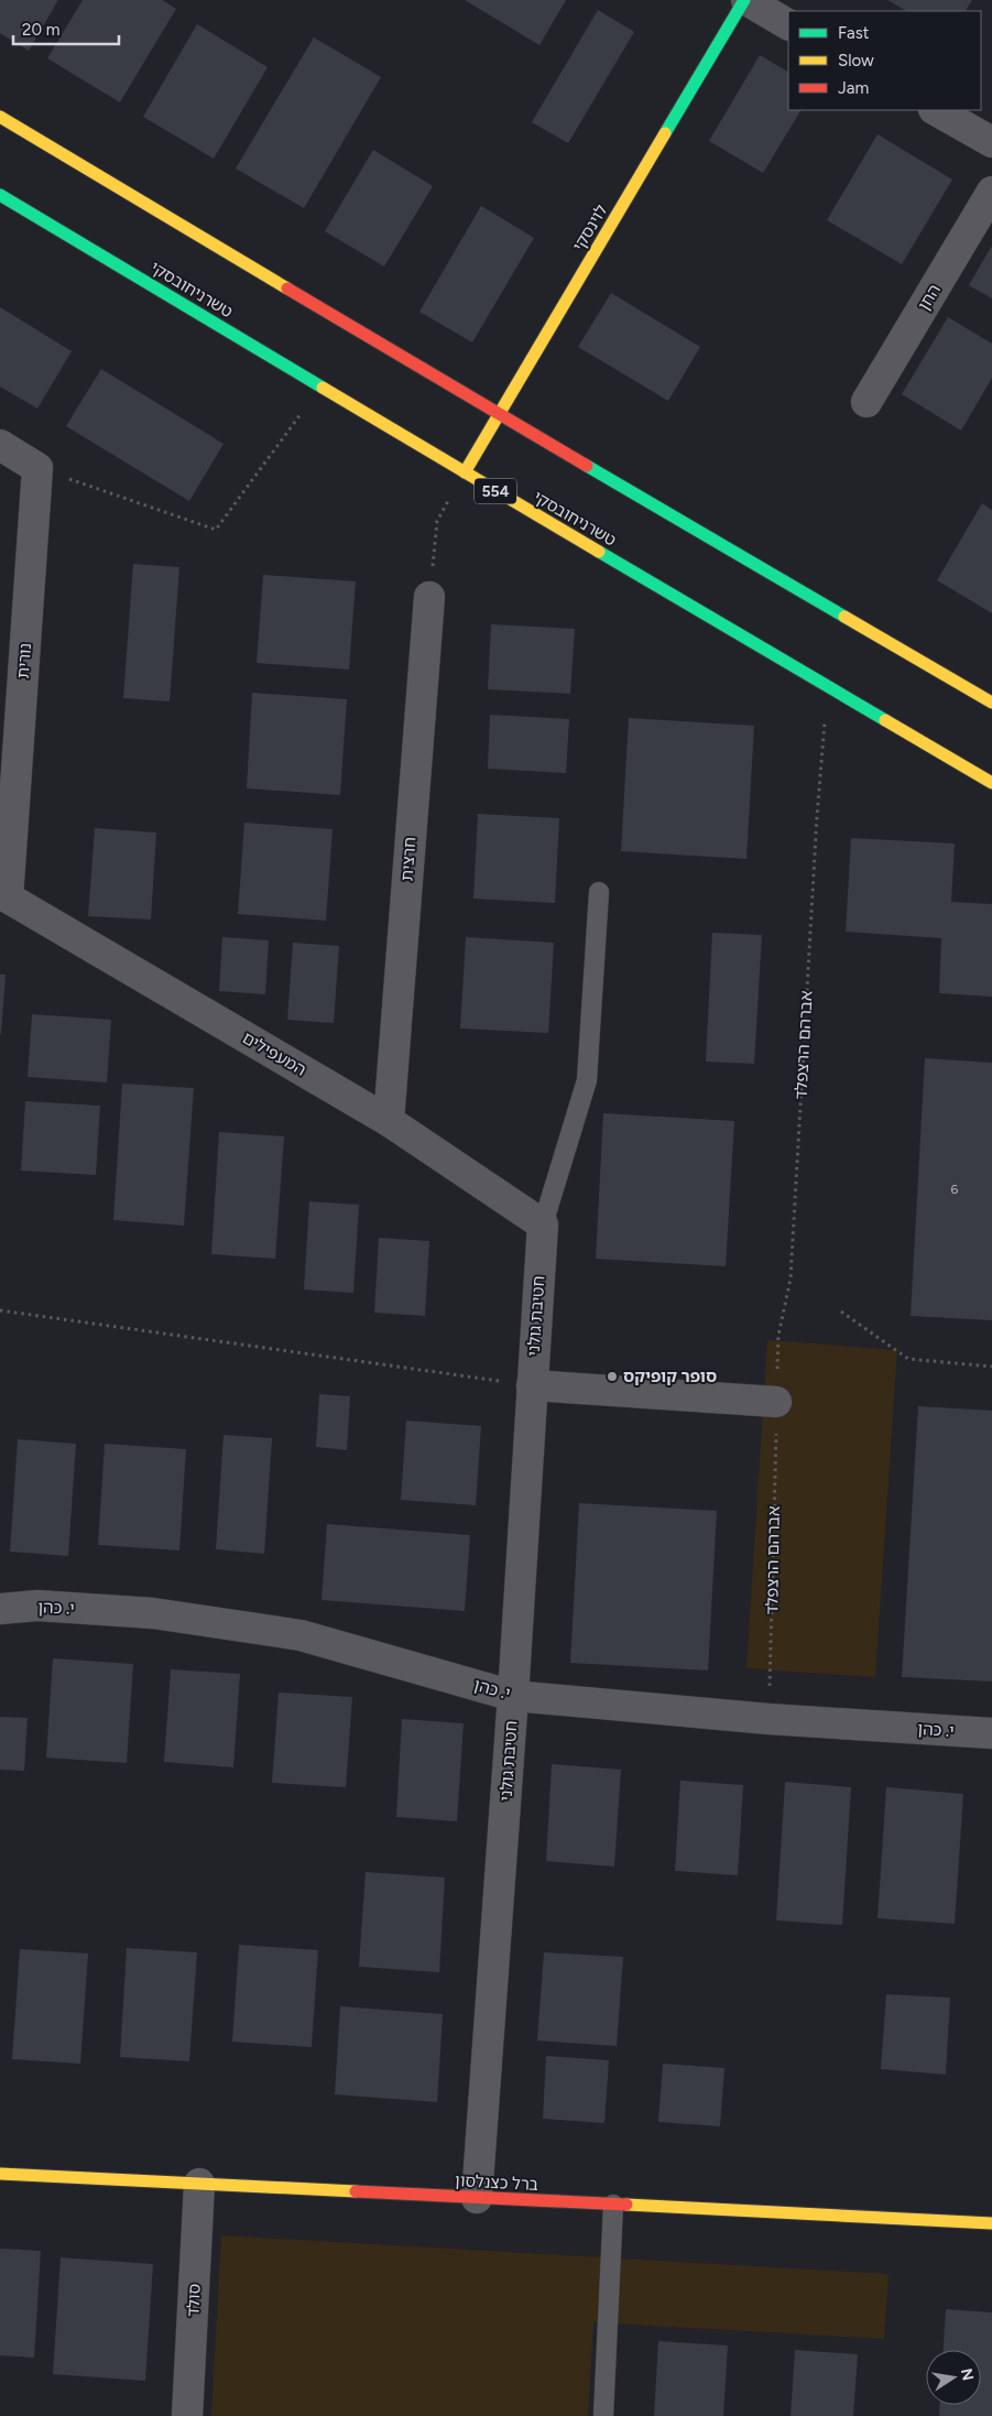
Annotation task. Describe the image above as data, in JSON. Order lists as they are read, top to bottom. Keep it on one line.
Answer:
{"streets":{"main road":["לוינסקי","טשרניחובסקי","554","ברל כצנלסון"],"street":["החן","נורית","חרצית","המעפילים","חטיבת גולני","י. כהן","סולד"],"path":["אברהם הרצפלד"]},"crossings":[["לוינסקי","טשרניחובסקי"],["טשרניחובסקי","אברהם הרצפלד"],["נורית","המעפילים"],["חרצית","המעפילים"],["אברהם הרצפלד","י. כהן"],["המעפילים","חטיבת גולני"],["חטיבת גולני","י. כהן"],["חטיבת גולני","ברל כצנלסון"],["ברל כצנלסון","סולד"]],"places":["סופר קופיקס"],"house_numbers":["6"],"legend":["Fast","Slow","Jam"],"scale_bar":"20 m","north":"right"}
